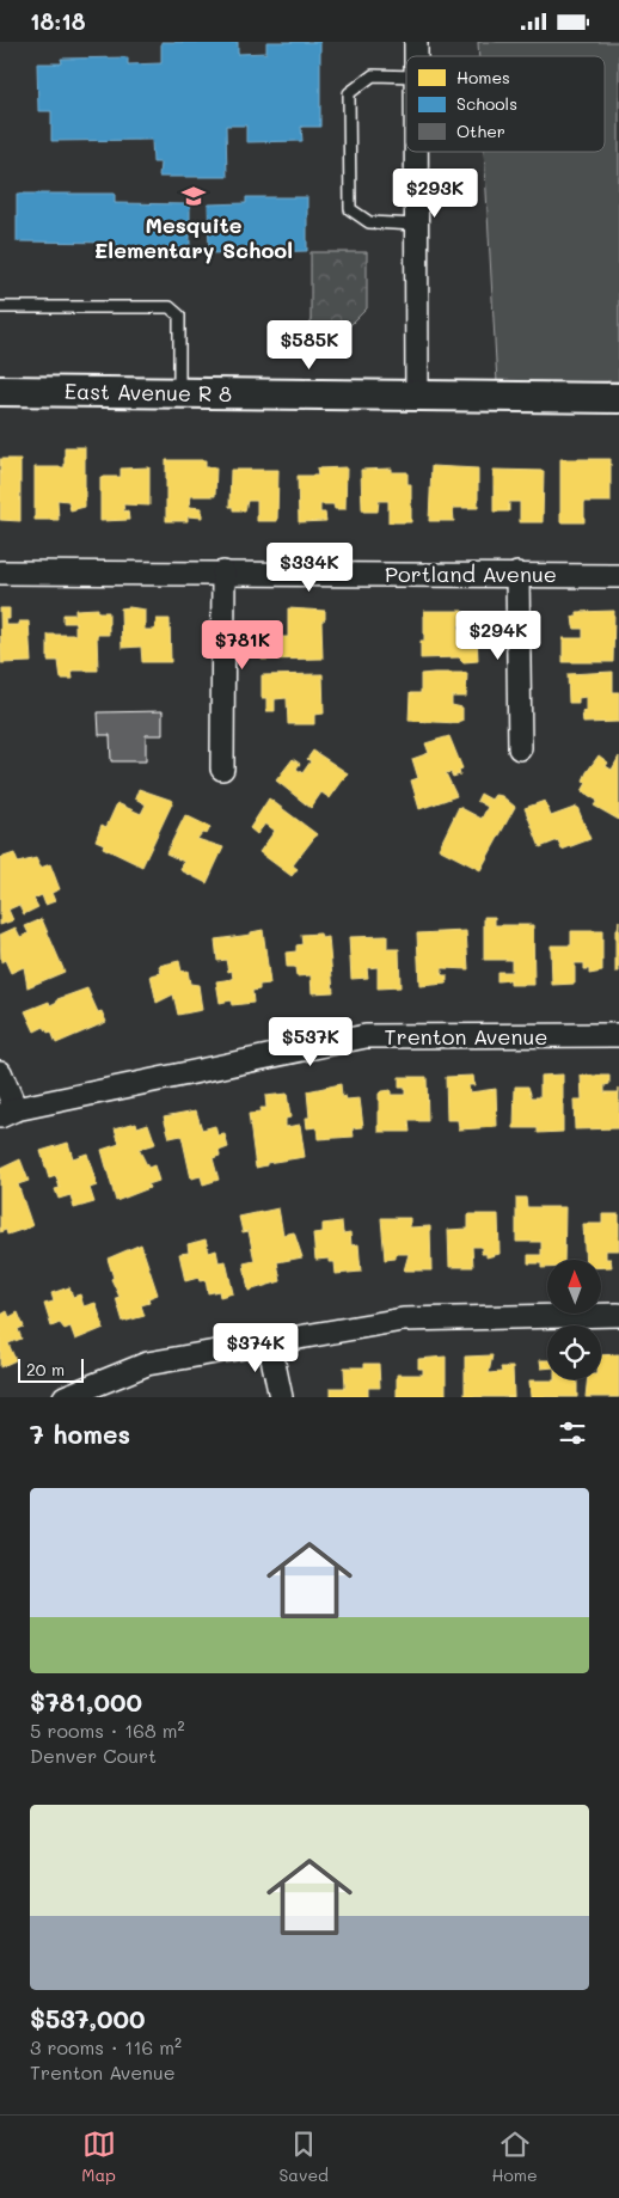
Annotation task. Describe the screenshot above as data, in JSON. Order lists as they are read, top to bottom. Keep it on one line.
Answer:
{"streets":{"street":["East Avenue R 8","Portland Avenue","Trenton Avenue"]},"places":{"school or university":["Mesquite Elementary School"]},"legend":["Homes","Schools","Other"],"scale_bar":"20 m","north":"top","page":{"status":"18:18","price":["$293K","$585K","$334K","$294K","$781K","$537K","$374K"],"scale":"20 m","heading":"7 homes","list":[{"name":"$781,000","note":"5 rooms · 168 m² · Denver Court"},{"name":"$537,000","note":"3 rooms · 116 m² · Trenton Avenue"}],"tabs":["Map","Saved","Home"]}}
